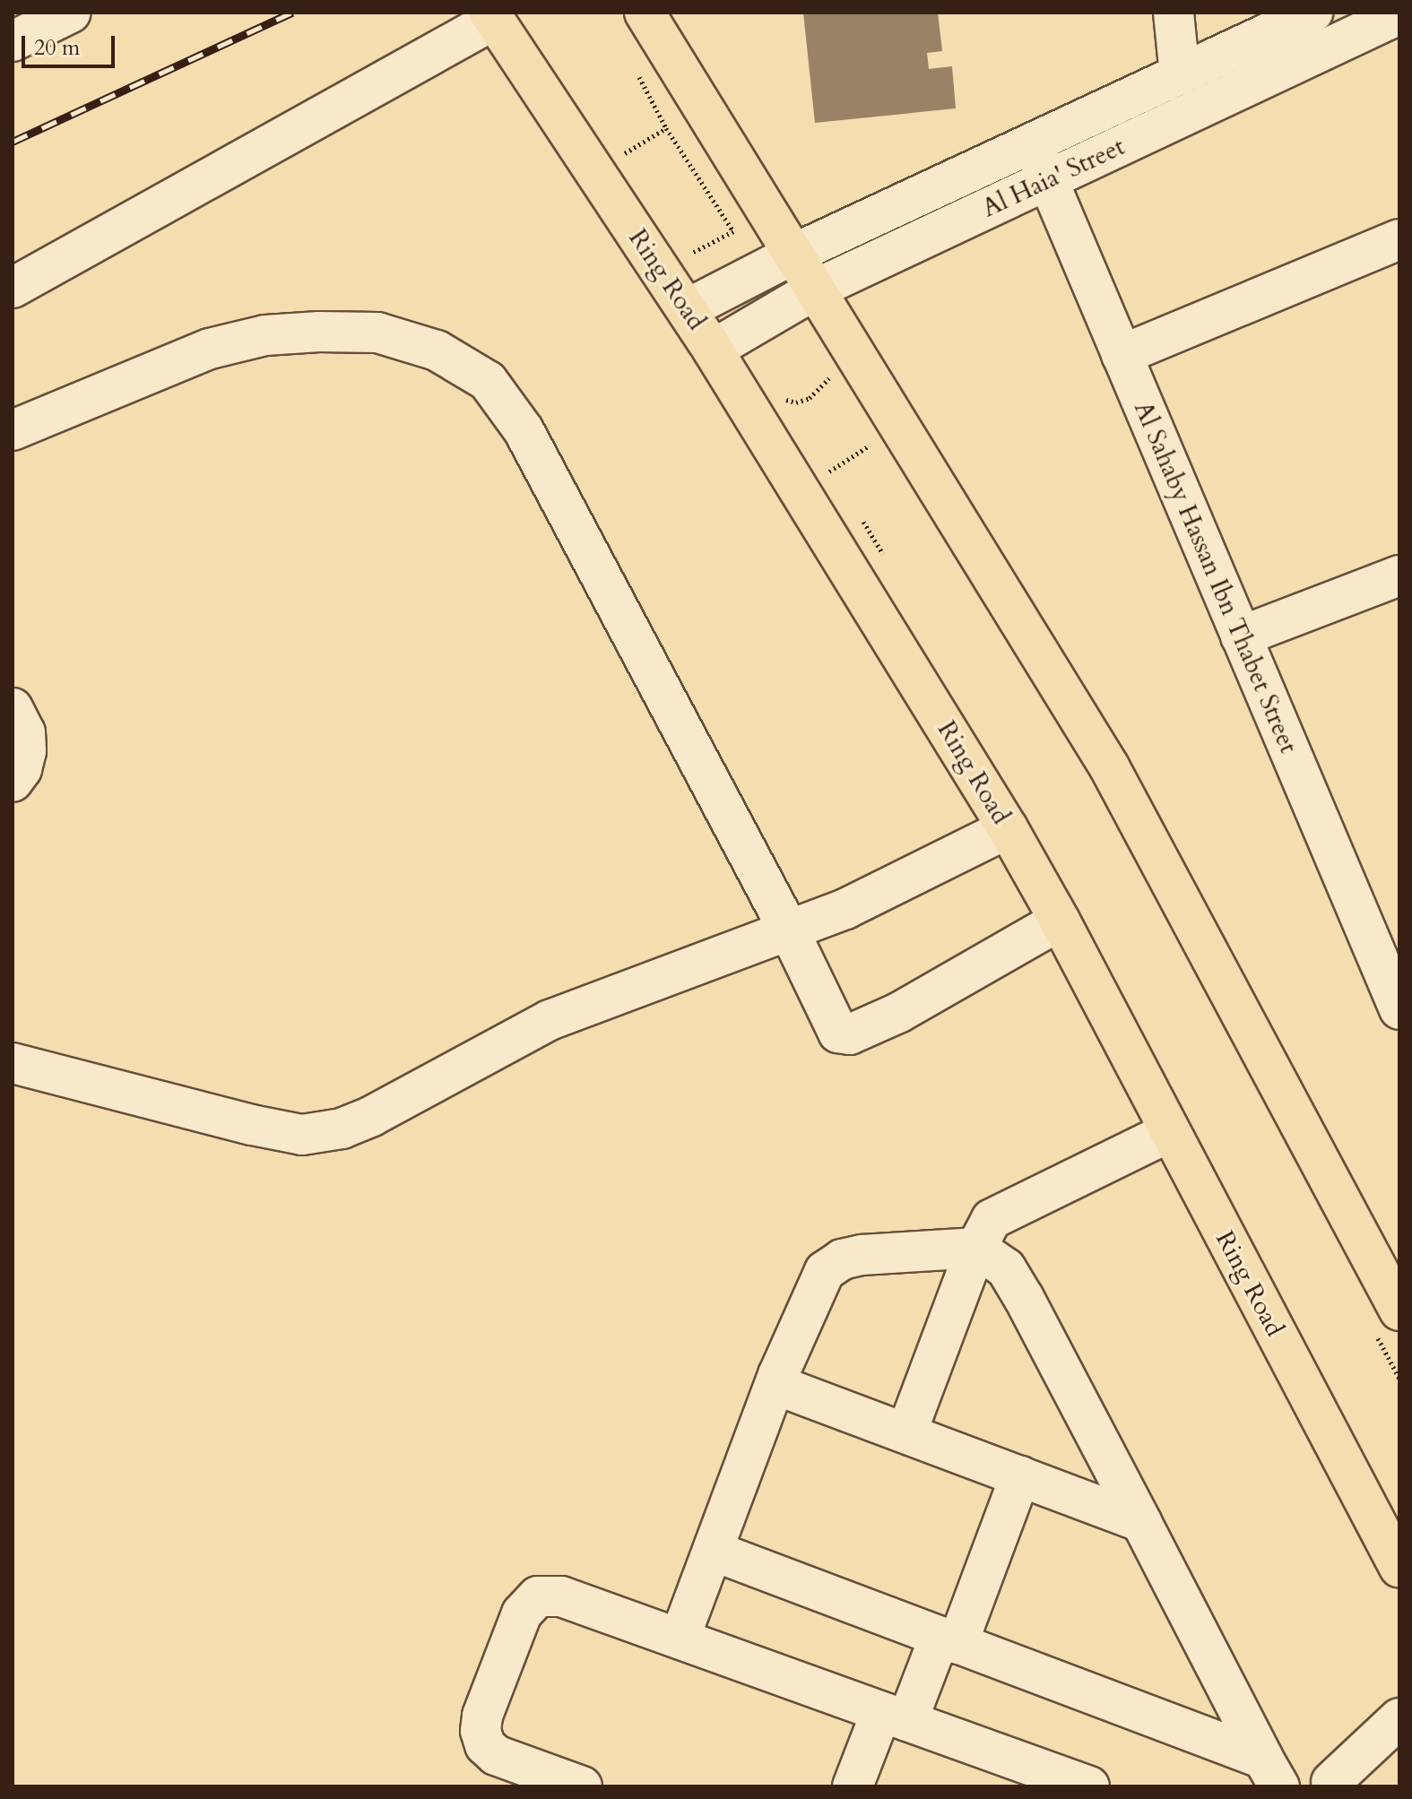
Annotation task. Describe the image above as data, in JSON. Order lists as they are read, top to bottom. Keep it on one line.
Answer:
{"streets":{"main road":["Ring Road"],"street":["Al Haia' Street","Al Sahaby Hassan Ibn Thabet Street"]},"crossings":[["Al Haia' Street","Ring Road"],["Al Haia' Street","Al Sahaby Hassan Ibn Thabet Street"]],"scale_bar":"20 m"}
